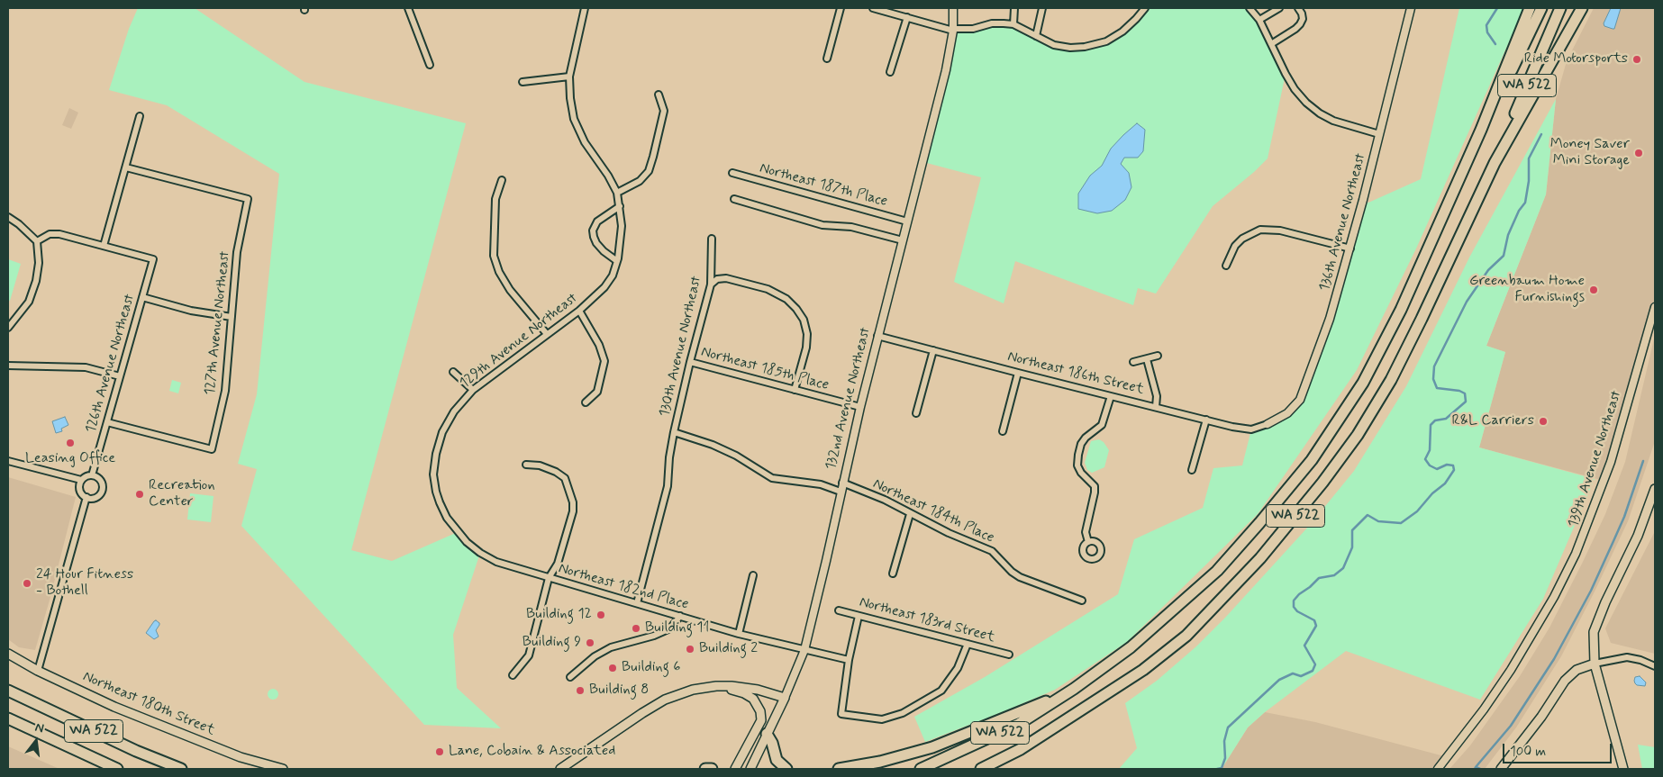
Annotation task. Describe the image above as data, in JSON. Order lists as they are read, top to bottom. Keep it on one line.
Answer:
{"streets":{"highway":["WA 522"],"main road":["132nd Avenue Northeast","Northeast 180th Street"],"street":["Northeast 187th Place","136th Avenue Northeast","127th Avenue Northeast","129th Avenue Northeast","130th Avenue Northeast","126th Avenue Northeast","Northeast 185th Place","Northeast 186th Street","139th Avenue Northeast","Northeast 184th Place","Northeast 182nd Place","Northeast 183rd Street"]},"crossings":[["Northeast 187th Place","132nd Avenue Northeast"],["136th Avenue Northeast","Northeast 186th Street"],["127th Avenue Northeast","126th Avenue Northeast"],["129th Avenue Northeast","Northeast 182nd Place"],["130th Avenue Northeast","Northeast 185th Place"],["130th Avenue Northeast","Northeast 182nd Place"],["Northeast 185th Place","132nd Avenue Northeast"],["Northeast 186th Street","132nd Avenue Northeast"],["132nd Avenue Northeast","Northeast 184th Place"],["132nd Avenue Northeast","Northeast 182nd Place"]],"places":["Ride Motorsports","Money Saver Mini Storage","Greenbaum Home Furnishings","R&L Carriers","Leasing Office","Recreation Center","24 Hour Fitness - Bothell","Building 12","Building 11","Building 9","Building 2","Building 6","Building 8","Lane, Cobain & Associated"],"scale_bar":"100 m","north":"top"}
